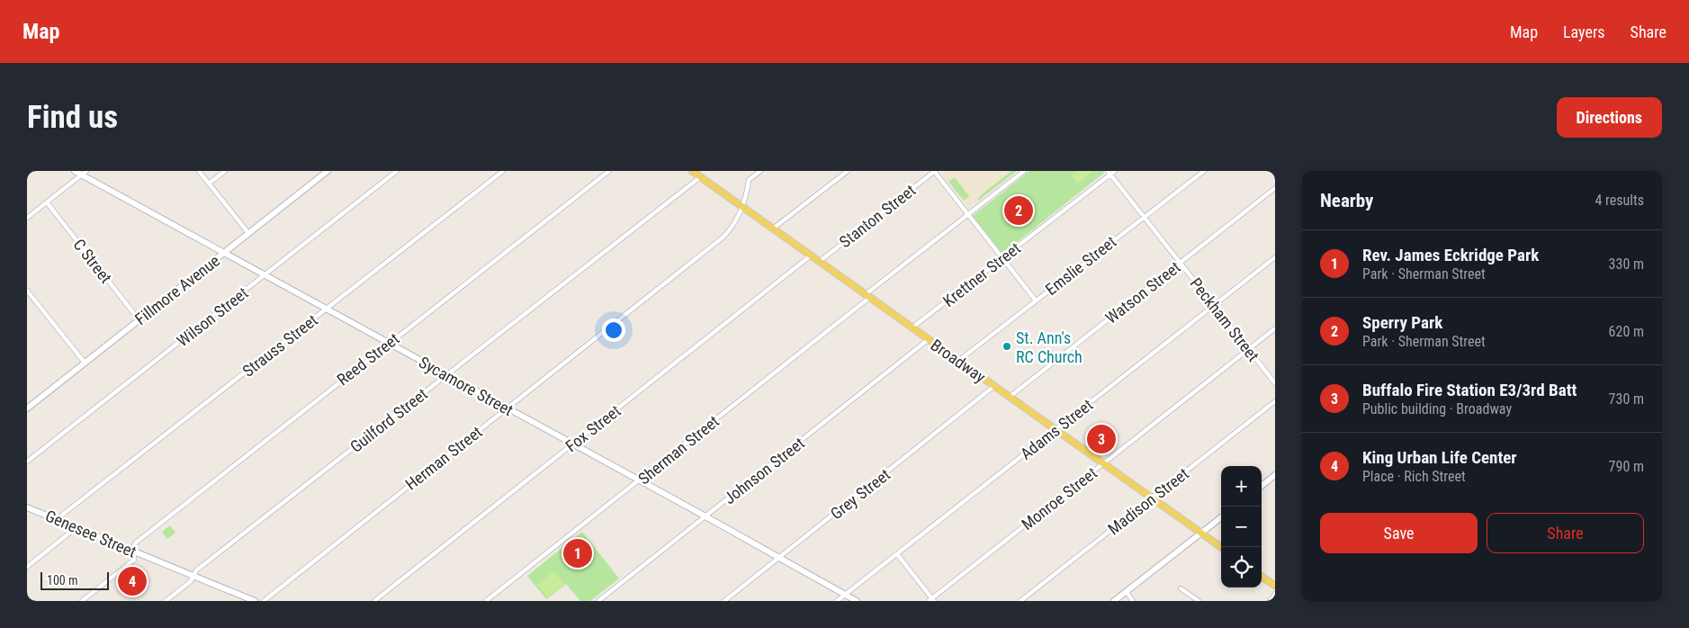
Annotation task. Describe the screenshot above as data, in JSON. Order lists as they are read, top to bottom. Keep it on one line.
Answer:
{"streets":{"main road":["Broadway"],"street":["Stanton Street","C Street","Emslie Street","Krettner Street","Fillmore Avenue","Watson Street","Wilson Street","Peckham Street","Strauss Street","Reed Street","Sycamore Street","Guilford Street","Fox Street","Adams Street","Sherman Street","Herman Street","Johnson Street","Grey Street","Monroe Street","Madison Street","Genesee Street"]},"crossings":[["Stanton Street","Broadway"],["C Street","Fillmore Avenue"],["Emslie Street","Peckham Street"],["Emslie Street","Broadway"],["Krettner Street","Peckham Street"],["Krettner Street","Broadway"],["Fillmore Avenue","Sycamore Street"],["Watson Street","Peckham Street"],["Watson Street","Broadway"],["Wilson Street","Sycamore Street"],["Peckham Street","Adams Street"],["Peckham Street","Monroe Street"],["Strauss Street","Sycamore Street"],["Strauss Street","Genesee Street"],["Reed Street","Sycamore Street"],["Reed Street","Genesee Street"],["Broadway","Guilford Street"],["Broadway","Fox Street"],["Broadway","Adams Street"],["Broadway","Sherman Street"],["Broadway","Herman Street"],["Broadway","Johnson Street"],["Broadway","Grey Street"],["Broadway","Monroe Street"],["Broadway","Madison Street"],["Sycamore Street","Guilford Street"],["Sycamore Street","Fox Street"],["Sycamore Street","Adams Street"],["Sycamore Street","Sherman Street"],["Sycamore Street","Herman Street"],["Sycamore Street","Johnson Street"],["Sycamore Street","Grey Street"],["Guilford Street","Genesee Street"]],"places":["St. Ann's RC Church"],"scale_bar":"100 m","page":{"header":"Map","nav":["Map","Layers","Share"],"buttons":["Directions",["Save","Share"]],"title":"Find us","heading":["Nearby","4 results"],"pins":["2","3","1","4"],"list":[{"mark":"1","name":"Rev. James Eckridge Park","note":"Park · Sherman Street","value":"330 m"},{"mark":"2","name":"Sperry Park","note":"Park · Sherman Street","value":"620 m"},{"mark":"3","name":"Buffalo Fire Station E3/3rd Batt","note":"Public building · Broadway","value":"730 m"},{"mark":"4","name":"King Urban Life Center","note":"Place · Rich Street","value":"790 m"}],"map_buttons":["+","−"],"scale":"100 m"}}
